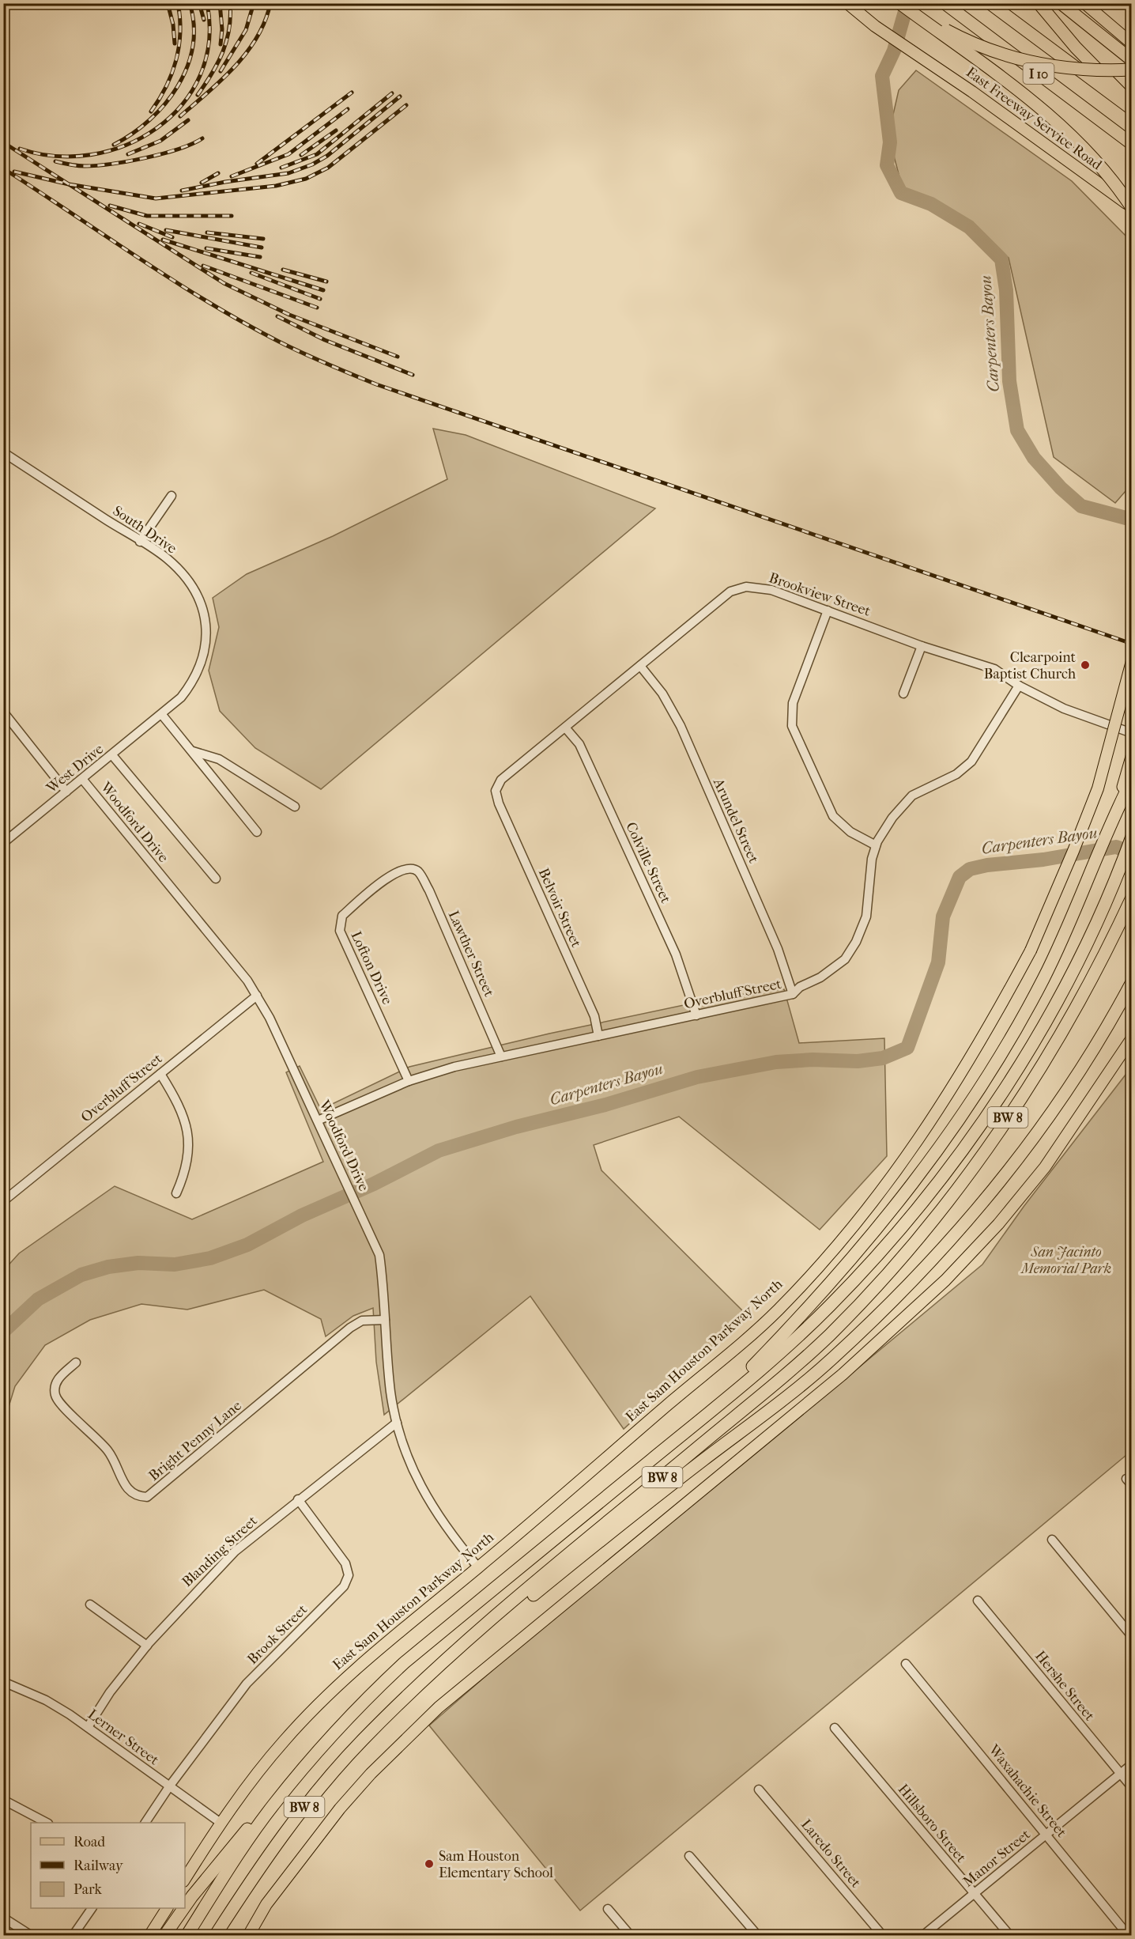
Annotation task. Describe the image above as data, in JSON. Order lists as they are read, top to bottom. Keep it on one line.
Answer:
{"streets":{"highway":["I 10","BW 8"],"main road":["East Freeway Service Road","East Sam Houston Parkway North"],"street":["South Drive","Brookview Street","West Drive","Arundel Street","Woodford Drive","Colville Street","Belvoir Street","Lawther Street","Lofton Drive","Overbluff Street","Bright Penny Lane","Blanding Street","Brook Street","Hershe Street","Lerner Street","Waxahachie Street","Hillsboro Street","Laredo Street","Manor Street"]},"crossings":[["South Drive","West Drive"],["Brookview Street","Arundel Street"],["Brookview Street","Colville Street"],["Brookview Street","Belvoir Street"],["Brookview Street","Overbluff Street"],["West Drive","Woodford Drive"],["Arundel Street","Overbluff Street"],["Woodford Drive","Overbluff Street"],["Woodford Drive","East Sam Houston Parkway North"],["Woodford Drive","Bright Penny Lane"],["Woodford Drive","Blanding Street"],["Colville Street","Overbluff Street"],["Belvoir Street","Overbluff Street"],["Lawther Street","Lofton Drive"],["Lawther Street","Overbluff Street"],["Lofton Drive","Overbluff Street"],["East Sam Houston Parkway North","Lerner Street"],["Blanding Street","Brook Street"],["Blanding Street","Lerner Street"],["Brook Street","Lerner Street"],["Hershe Street","Manor Street"],["Waxahachie Street","Manor Street"],["Hillsboro Street","Manor Street"]],"water":["Carpenters Bayou"],"parks":["San Jacinto Memorial Park"],"places":["Clearpoint Baptist Church","Sam Houston Elementary School"],"legend":["Road","Railway","Park"]}
